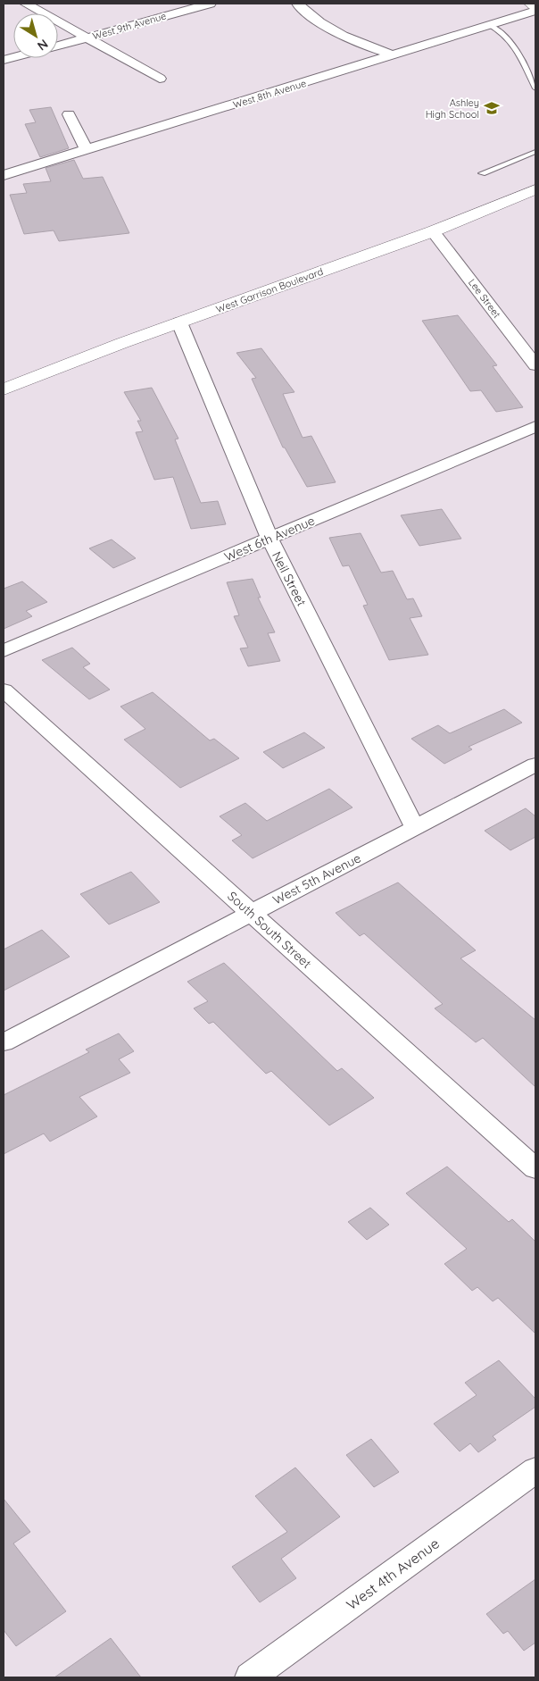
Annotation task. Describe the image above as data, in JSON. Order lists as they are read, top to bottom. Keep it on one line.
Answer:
{"streets":{"main road":["West Garrison Boulevard"],"street":["West 9th Avenue","West 8th Avenue","Lee Street","West 6th Avenue","Neil Street","West 5th Avenue","South South Street","West 4th Avenue"]},"crossings":[["West Garrison Boulevard","Lee Street"],["West Garrison Boulevard","Neil Street"],["West 6th Avenue","Neil Street"],["Neil Street","West 5th Avenue"],["West 5th Avenue","South South Street"]],"places":{"school or university":["Ashley High School"]},"north":"bottom right"}
